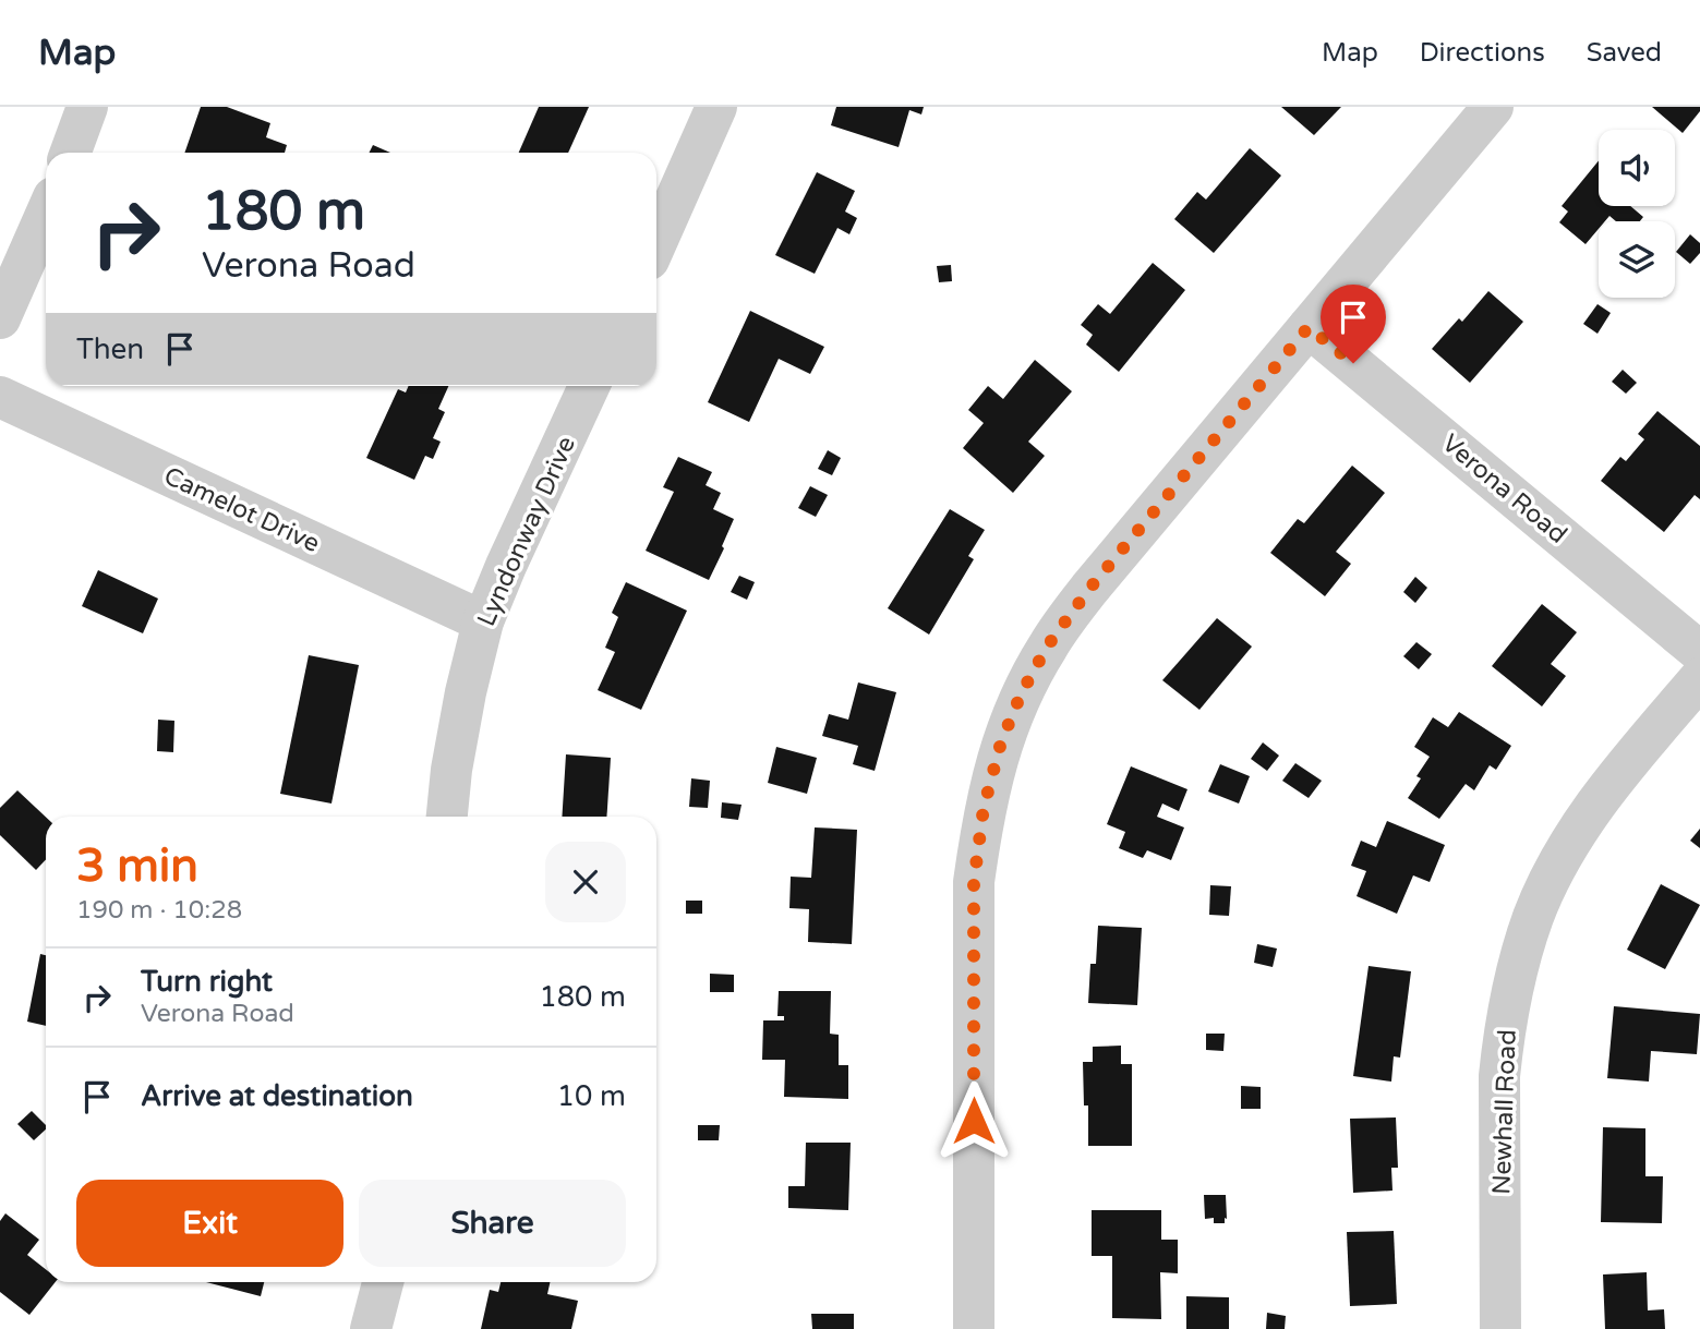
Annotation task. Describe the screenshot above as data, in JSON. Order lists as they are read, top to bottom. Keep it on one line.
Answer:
{"streets":{"street":["Verona Road","Camelot Drive","Lyndonway Drive","Newhall Road"]},"crossings":[["Camelot Drive","Lyndonway Drive"]],"page":{"header":"Map","nav":["Map","Directions","Saved"],"turn":["180 m","Verona Road"],"then":"Then","heading":["3 min","190 m · 10:28"],"list":[{"name":"Turn right","note":"Verona Road","value":"180 m"},{"name":"Arrive at destination","value":"10 m"}],"buttons":["Exit","Share"]}}
